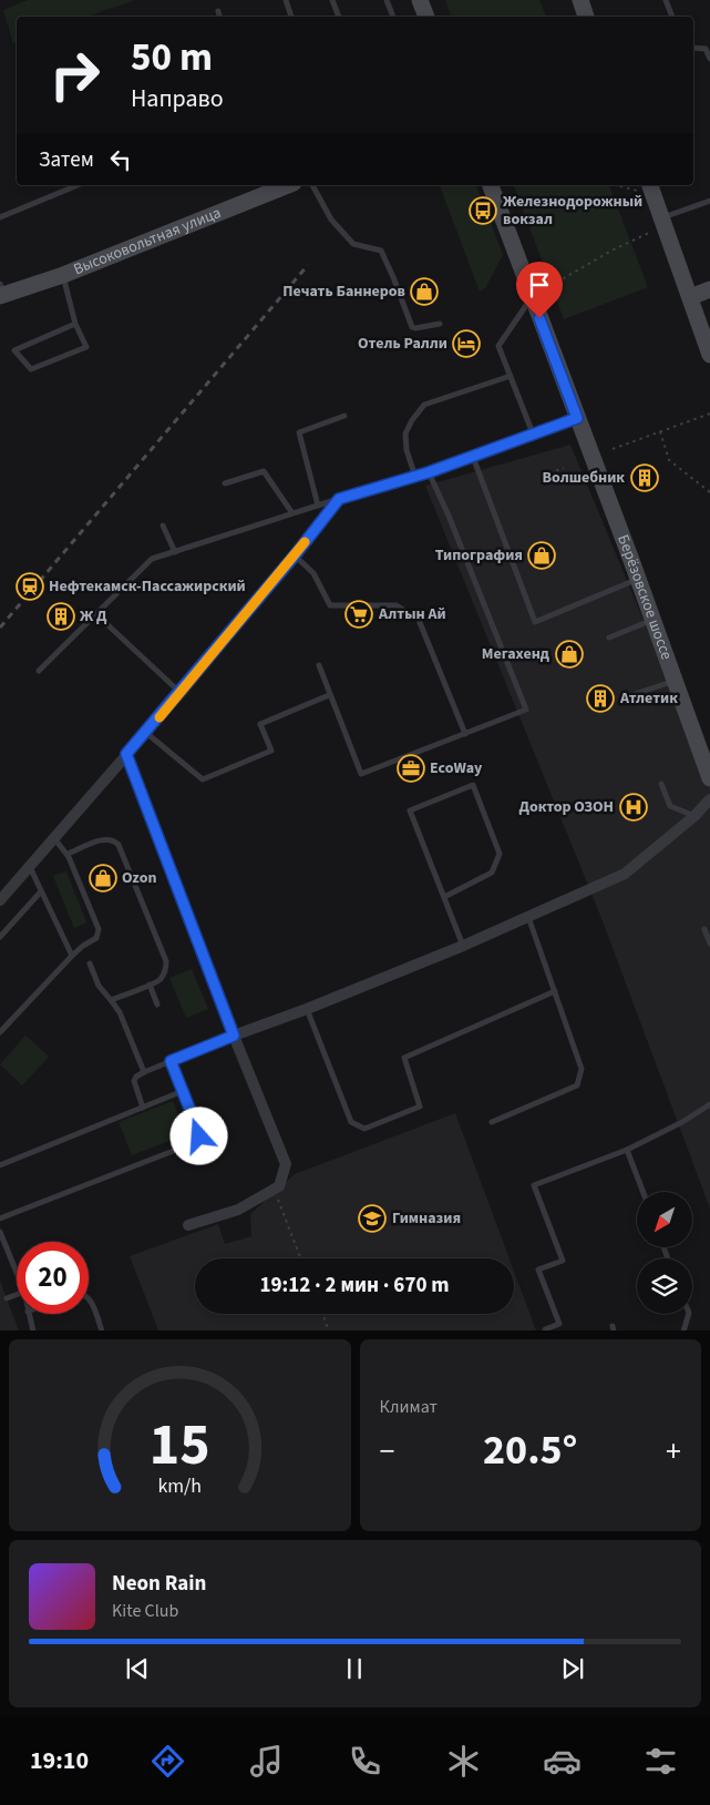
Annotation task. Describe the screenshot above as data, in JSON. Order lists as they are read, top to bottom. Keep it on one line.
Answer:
{"streets":{"main road":["Высоковольтная улица","Берёзовское шоссе"]},"places":{"bus stop":["Железнодорожный вокзал"],"shop":["Печать Баннеров","Типография","Мегахенд","Ozon"],"hotel":["Отель Ралли"],"building":["Волшебник","Ж Д","Атлетик"],"station":["Нефтекамск-Пассажирский"],"supermarket":["Алтын Ай"],"office":["EcoWay"],"hospital":["Доктор ОЗОН"],"school or university":["Гимназия"]},"north":"bottom left","page":{"turn":["50 m","Направо"],"then":"Затем","limit":"20","trip":"19:12 · 2 мин · 670 m","tile":"Климат","heat":["−","20.5°","+"],"song":["Neon Rain","Kite Club"],"tabs":"19:10","gauge":["15","km/h"]}}
